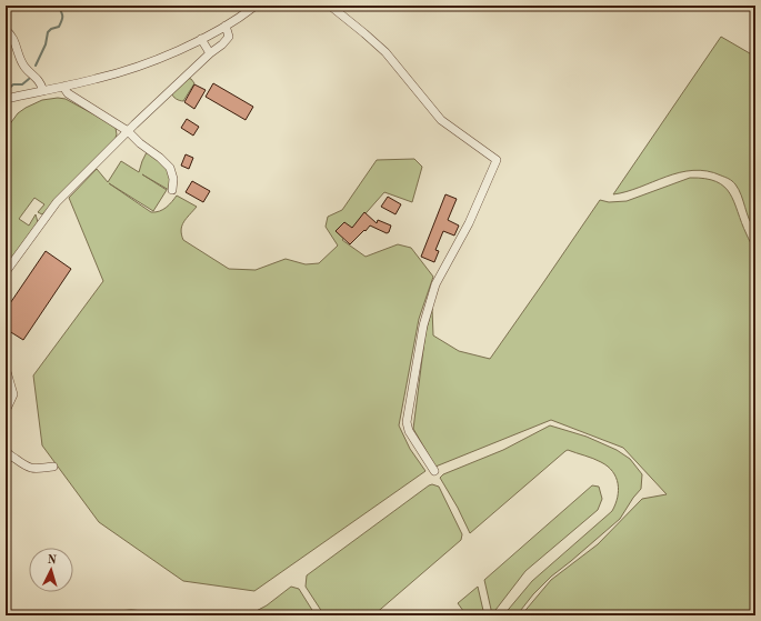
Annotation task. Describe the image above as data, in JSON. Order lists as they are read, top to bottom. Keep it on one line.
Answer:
{"north":"top"}
